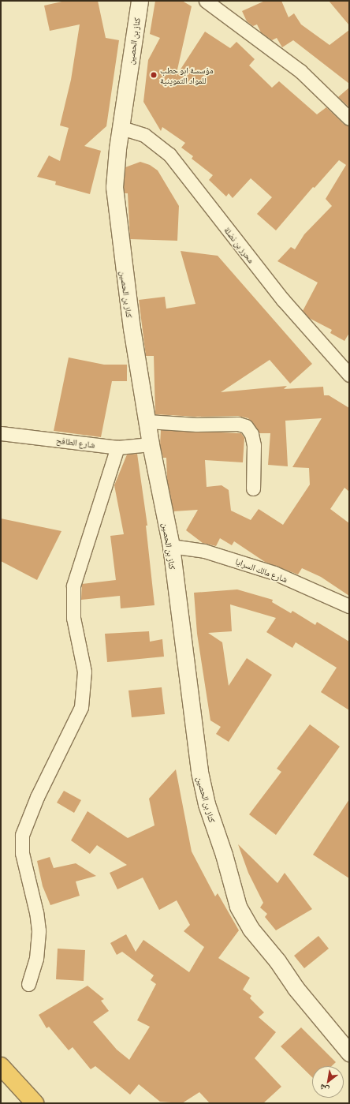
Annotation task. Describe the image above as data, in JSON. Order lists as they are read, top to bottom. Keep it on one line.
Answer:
{"streets":{"street":["كناز بن الحصين","محرز بن نضلة","شارع الطافح","شارع مالك السرايا"]},"crossings":[["كناز بن الحصين","محرز بن نضلة"],["كناز بن الحصين","شارع الطافح"],["كناز بن الحصين","شارع مالك السرايا"]],"places":["مؤسسة ابو حطب للمواد التموينية"],"north":"bottom left"}
